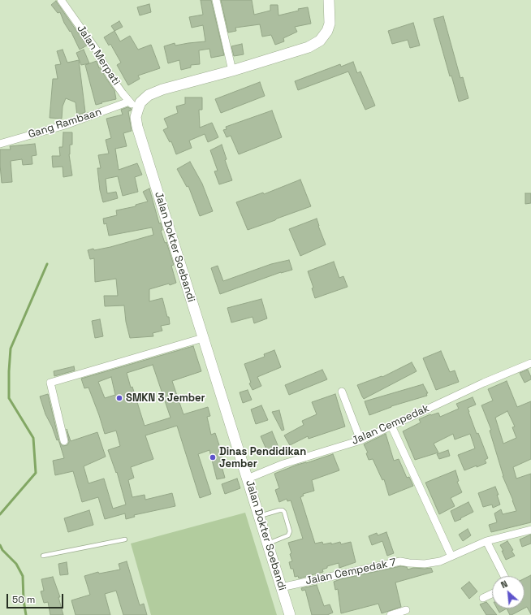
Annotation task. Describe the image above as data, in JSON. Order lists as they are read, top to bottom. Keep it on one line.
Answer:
{"streets":{"main road":["Jalan Dokter Soebandi"],"street":["Jalan Merpati","Gang Rambaan","Jalan Cempedak","Jalan Cempedak 7"]},"crossings":[["Jalan Merpati","Gang Rambaan"],["Jalan Merpati","Jalan Dokter Soebandi"],["Jalan Dokter Soebandi","Jalan Cempedak"],["Jalan Dokter Soebandi","Jalan Cempedak 7"]],"places":["SMKN 3 Jember","Dinas Pendidikan Jember"],"scale_bar":"50 m","north":"top left"}
